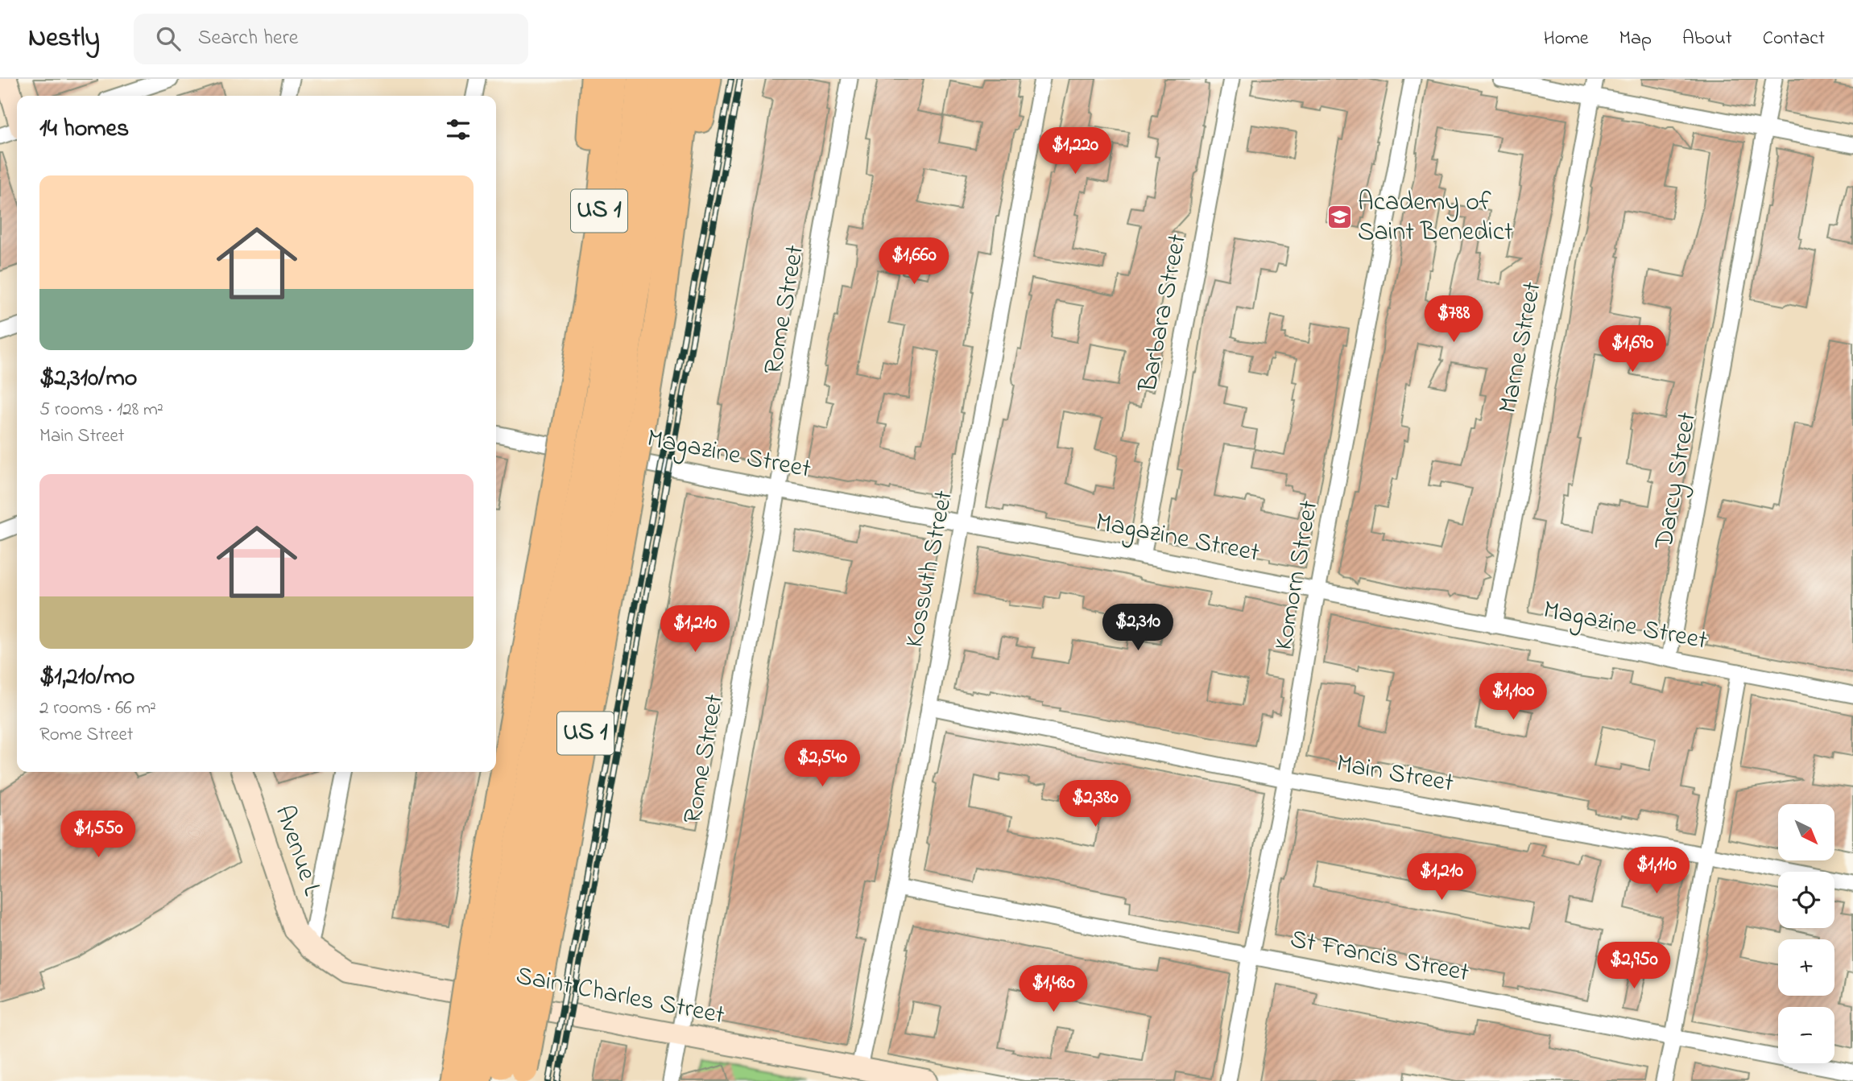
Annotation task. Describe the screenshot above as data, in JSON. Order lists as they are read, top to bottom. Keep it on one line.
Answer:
{"streets":{"highway":["US 1"],"street":["Rome Street","Barbara Street","Marne Street","Magazine Street","Darcy Street","Kossuth Street","Komorn Street","Main Street","Avenue L","St Francis Street","Saint Charles Street"]},"crossings":[["Rome Street","Magazine Street"],["Rome Street","Saint Charles Street"],["Barbara Street","Magazine Street"],["Marne Street","Magazine Street"],["Magazine Street","Darcy Street"],["Magazine Street","Kossuth Street"],["Magazine Street","Komorn Street"],["Kossuth Street","Main Street"],["Kossuth Street","St Francis Street"],["Kossuth Street","Saint Charles Street"],["Komorn Street","Main Street"],["Komorn Street","St Francis Street"],["Avenue L","Saint Charles Street"]],"places":{"school or university":["Academy of Saint Benedict"]},"north":"bottom right","page":{"header":"Nestly","search":"Search here","nav":["Home","Map","About","Contact"],"heading":"14 homes","price":["$1,220","$1,660","$788","$1,690","$2,310","$1,210","$1,100","$2,540","$2,380","$1,550","$1,110","$1,210","$2,950","$1,480"],"list":[{"name":"$2,310/mo","note":"5 rooms · 128 m² · Main Street"},{"name":"$1,210/mo","note":"2 rooms · 66 m² · Rome Street"}],"map_buttons":["+","−"]}}
